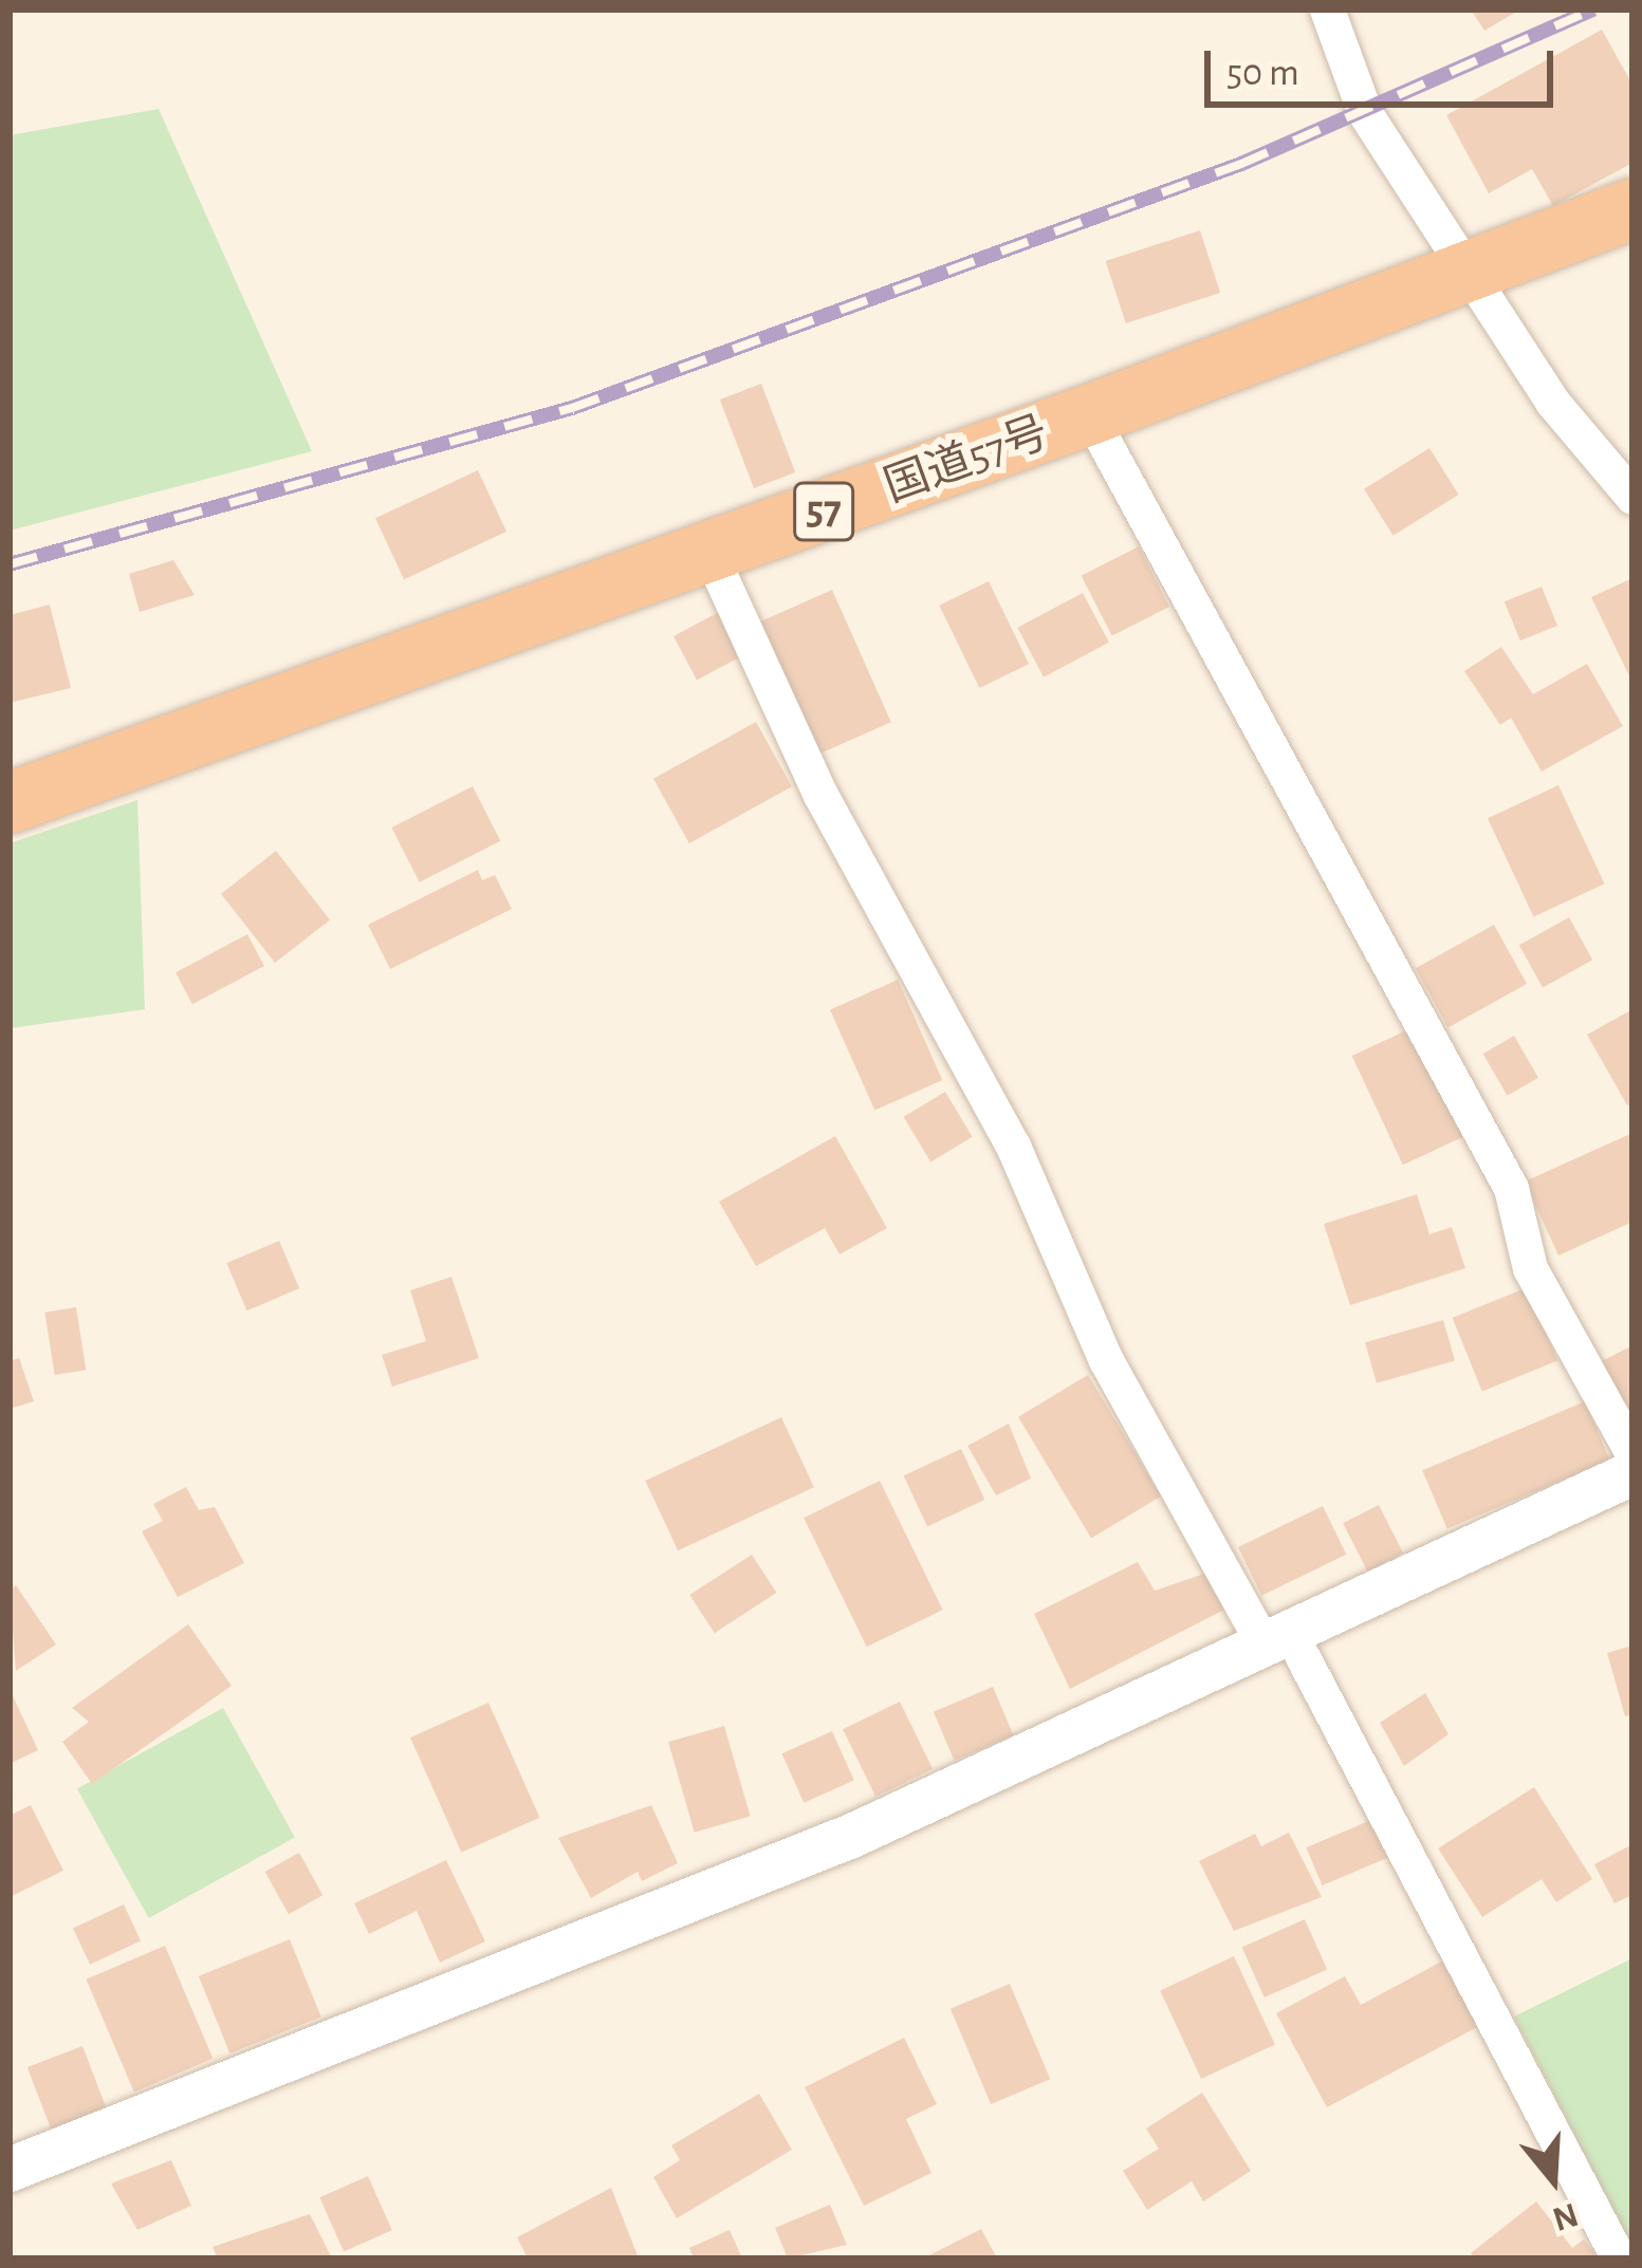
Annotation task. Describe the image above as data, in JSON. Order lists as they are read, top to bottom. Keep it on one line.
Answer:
{"streets":{"highway":["国道57号","57"]},"scale_bar":"50 m","north":"bottom"}
